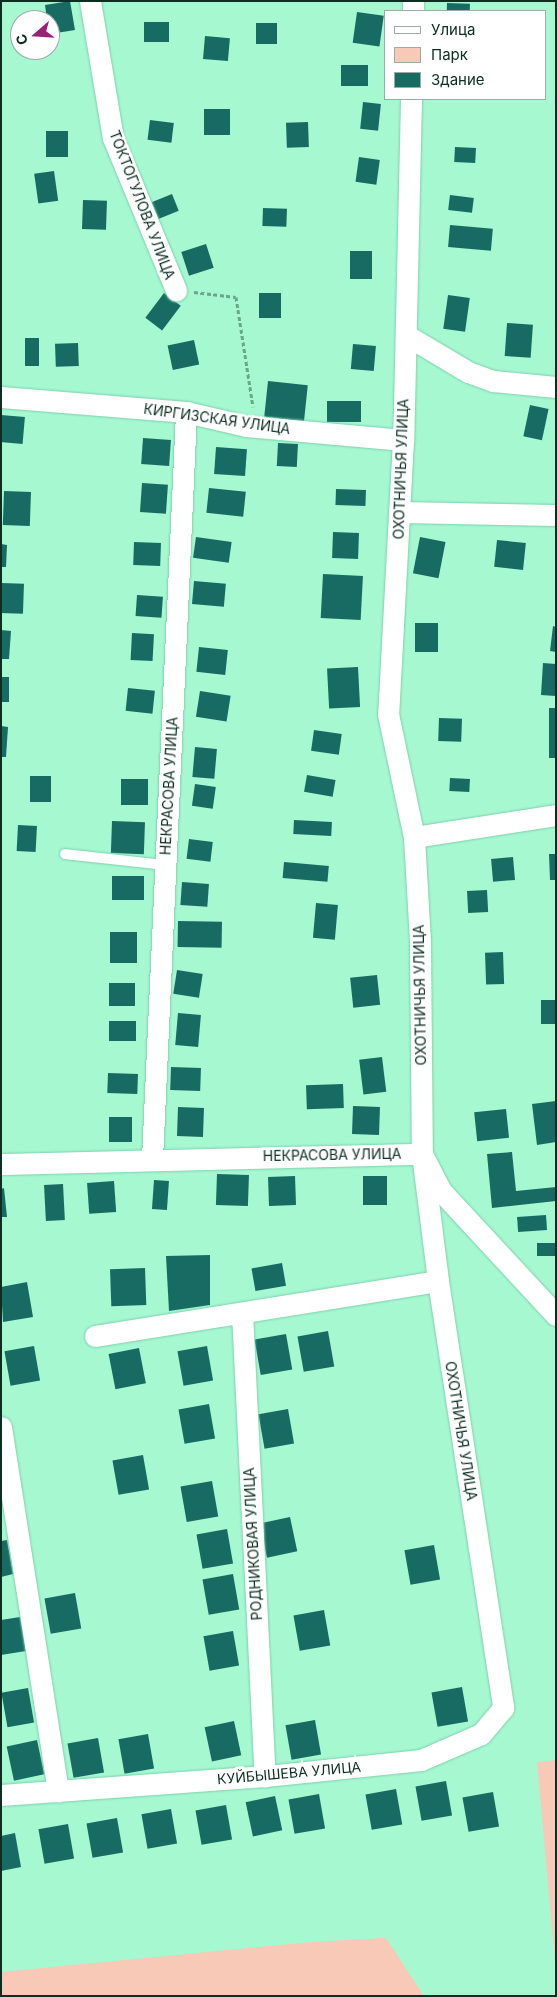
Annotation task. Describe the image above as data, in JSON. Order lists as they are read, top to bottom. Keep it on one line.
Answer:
{"streets":{"street":["ТОКТОГУЛОВА УЛИЦА","КИРГИЗСКАЯ УЛИЦА","ОХОТНИЧЬЯ УЛИЦА","НЕКРАСОВА УЛИЦА","РОДНИКОВАЯ УЛИЦА","КУЙБЫШЕВА УЛИЦА"]},"crossings":[["КИРГИЗСКАЯ УЛИЦА","ОХОТНИЧЬЯ УЛИЦА"],["КИРГИЗСКАЯ УЛИЦА","НЕКРАСОВА УЛИЦА"],["ОХОТНИЧЬЯ УЛИЦА","НЕКРАСОВА УЛИЦА"],["ОХОТНИЧЬЯ УЛИЦА","КУЙБЫШЕВА УЛИЦА"],["РОДНИКОВАЯ УЛИЦА","КУЙБЫШЕВА УЛИЦА"]],"legend":["Улица","Парк","Здание"],"north":"left"}
